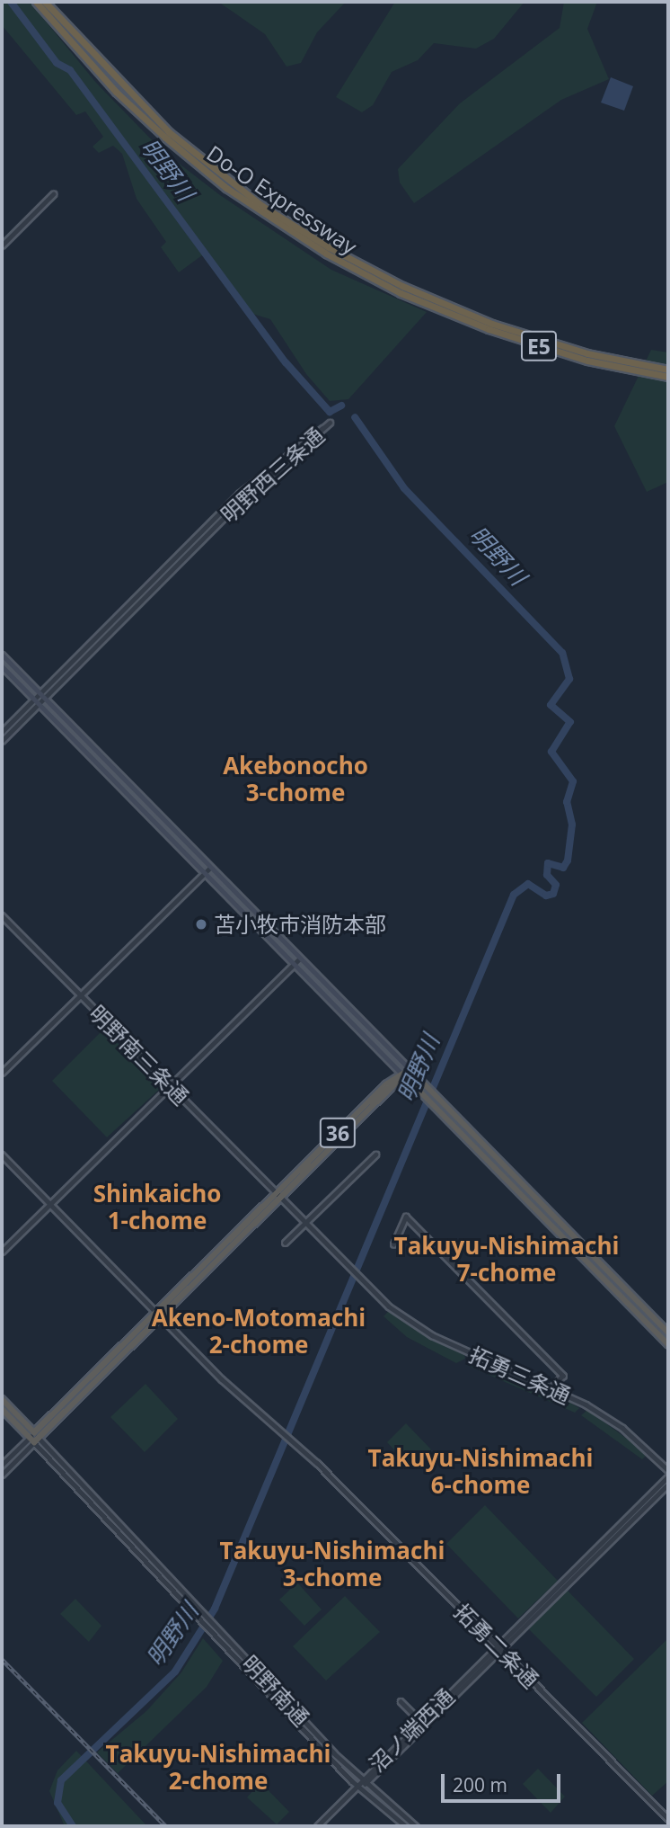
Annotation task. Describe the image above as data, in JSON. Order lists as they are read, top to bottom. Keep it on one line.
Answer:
{"streets":{"highway":["Do-O Expressway","E5","36"],"street":["明野西三条通","明野南三条通","拓勇三条通","拓勇二条通","明野南通","沼ノ端西通"]},"crossings":[["明野南三条通","36"],["36","拓勇二条通"],["36","明野南通"],["拓勇二条通","沼ノ端西通"],["明野南通","沼ノ端西通"]],"districts":["Akebonocho 3-chome","Shinkaicho 1-chome","Takuyu-Nishimachi 7-chome","Akeno-Motomachi 2-chome","Takuyu-Nishimachi 6-chome","Takuyu-Nishimachi 3-chome","Takuyu-Nishimachi 2-chome"],"water":["明野川"],"places":["苫小牧市消防本部"],"scale_bar":"200 m"}
